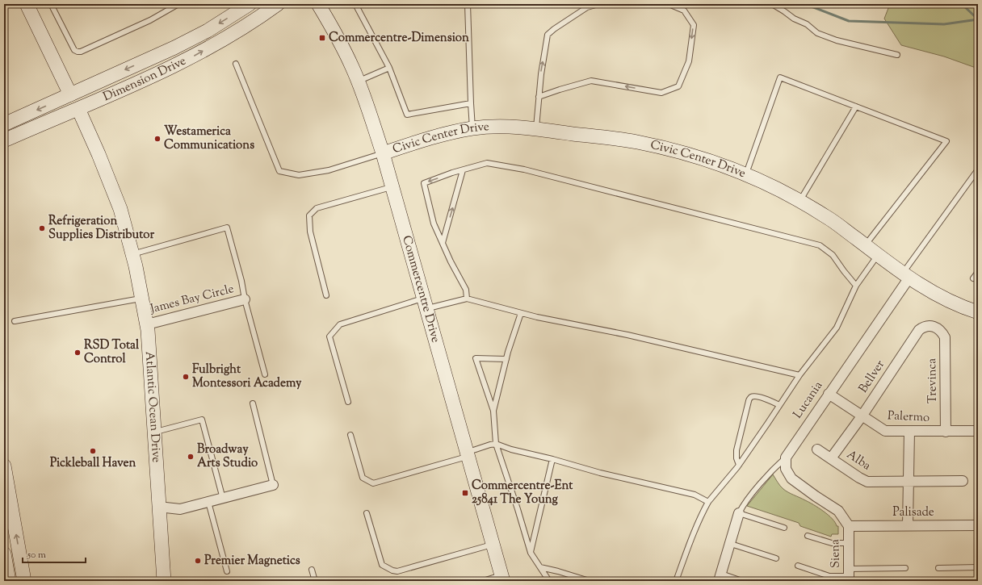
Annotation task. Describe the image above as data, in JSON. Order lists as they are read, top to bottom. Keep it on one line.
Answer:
{"streets":{"street":["Dimension Drive","Civic Center Drive","Commercentre Drive","James Bay Circle","Bellver","Trevinca","Lucania","Atlantic Ocean Drive","Palermo","Alba","Palisade","Siena"]},"crossings":[["Dimension Drive","Atlantic Ocean Drive"],["Civic Center Drive","Commercentre Drive"],["Civic Center Drive","Lucania"],["James Bay Circle","Atlantic Ocean Drive"],["Bellver","Trevinca"],["Bellver","Palermo"],["Bellver","Alba"],["Trevinca","Palermo"],["Lucania","Palermo"],["Palisade","Siena"]],"places":{"transit":["Commercentre-Dimension","Commercentre-Ent 25841 The Young"],"other":["Westamerica Communications","Refrigeration Supplies Distributor","RSD Total Control","Fulbright Montessori Academy","Pickleball Haven","Broadway Arts Studio","Premier Magnetics"]},"scale_bar":"50 m"}
